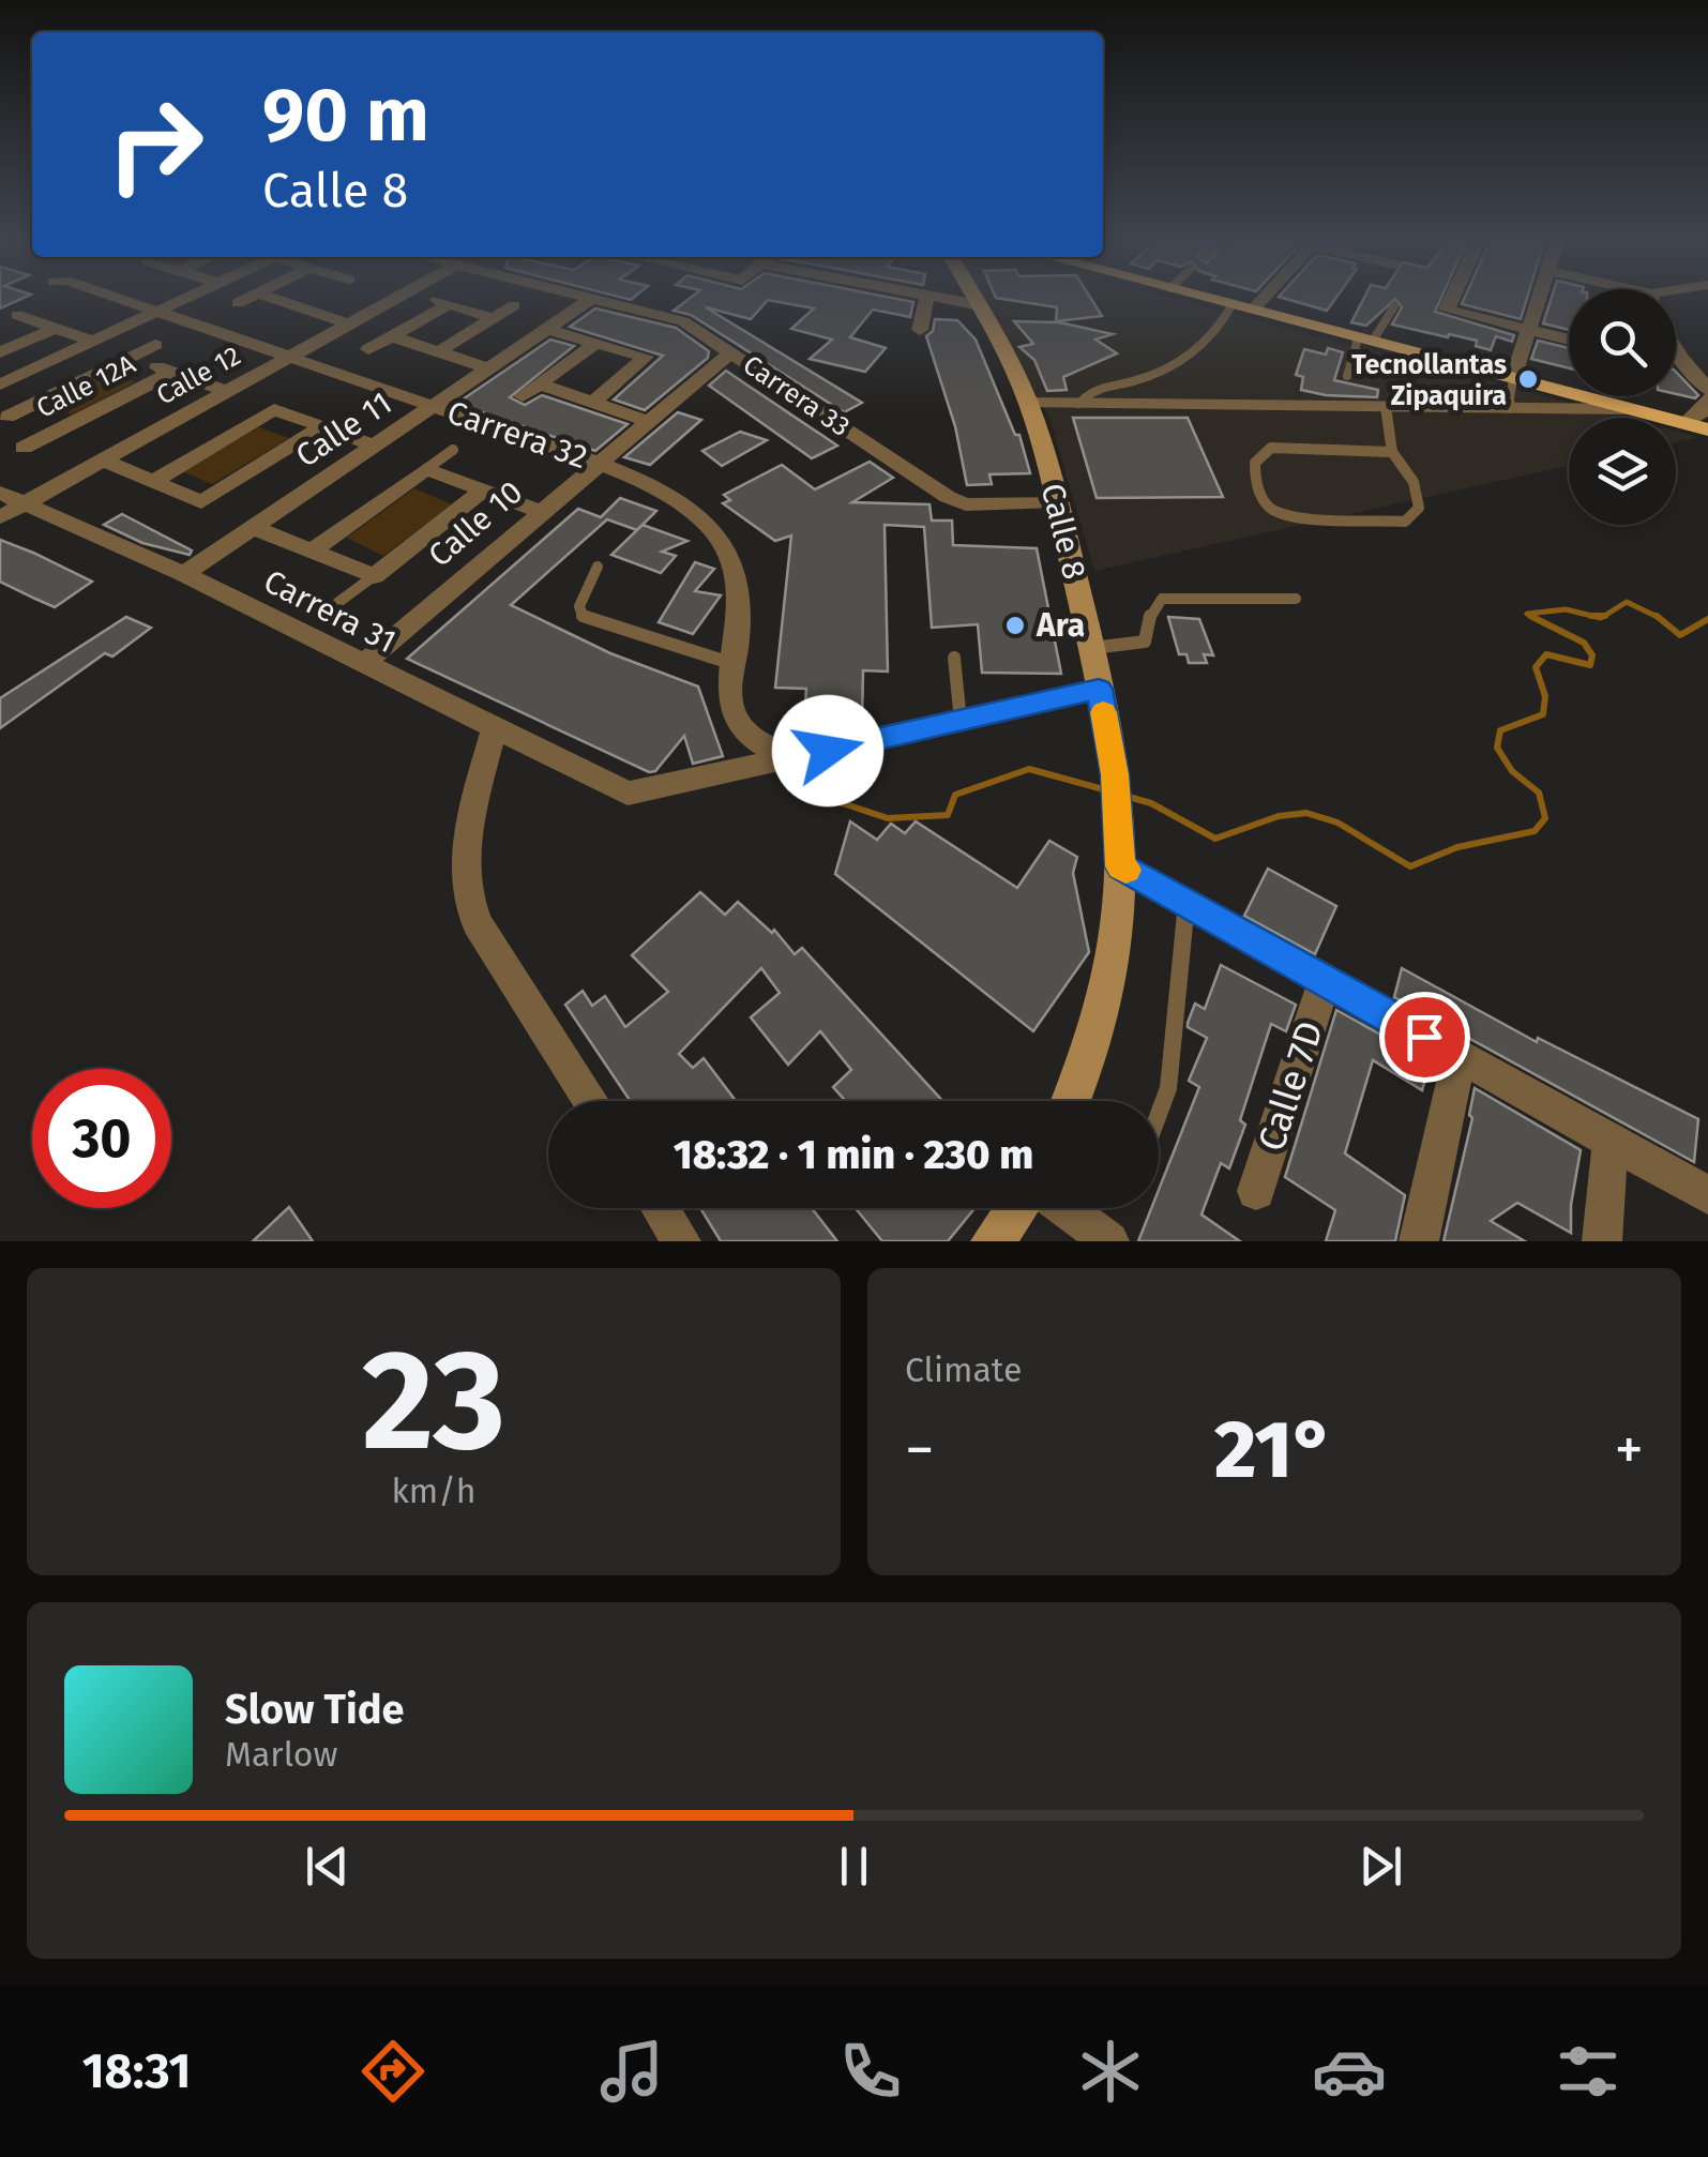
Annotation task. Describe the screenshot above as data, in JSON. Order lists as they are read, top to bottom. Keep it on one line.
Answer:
{"streets":{"main road":["Calle 8"],"street":["Calle 12","Calle 12A","Carrera 33","Calle 11","Carrera 32","Calle 10","Carrera 31","Calle 7D"]},"crossings":[["Calle 12","Carrera 32"],["Calle 12","Carrera 31"],["Carrera 33","Calle 11"],["Carrera 33","Calle 10"],["Carrera 33","Calle 8"],["Calle 11","Carrera 32"],["Calle 11","Carrera 31"],["Carrera 32","Calle 10"],["Carrera 32","Carrera 31"],["Calle 10","Carrera 31"]],"places":["Tecnollantas Zipaquira","Ara"],"page":{"turn":["90 m","Calle 8"],"limit":"30","trip":"18:32 · 1 min · 230 m","tile":[["23","km/h"],"Climate"],"heat":["−","21°","+"],"song":["Slow Tide","Marlow"],"tabs":"18:31"}}
